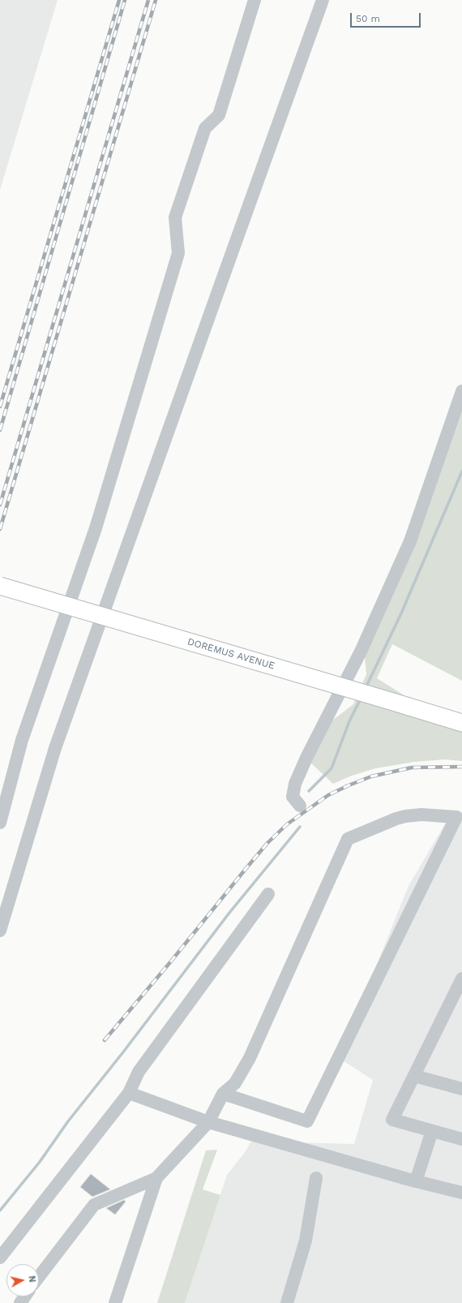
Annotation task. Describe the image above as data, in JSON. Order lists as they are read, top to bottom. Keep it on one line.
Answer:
{"streets":{"main road":["DOREMUS AVENUE"]},"scale_bar":"50 m","north":"right"}
